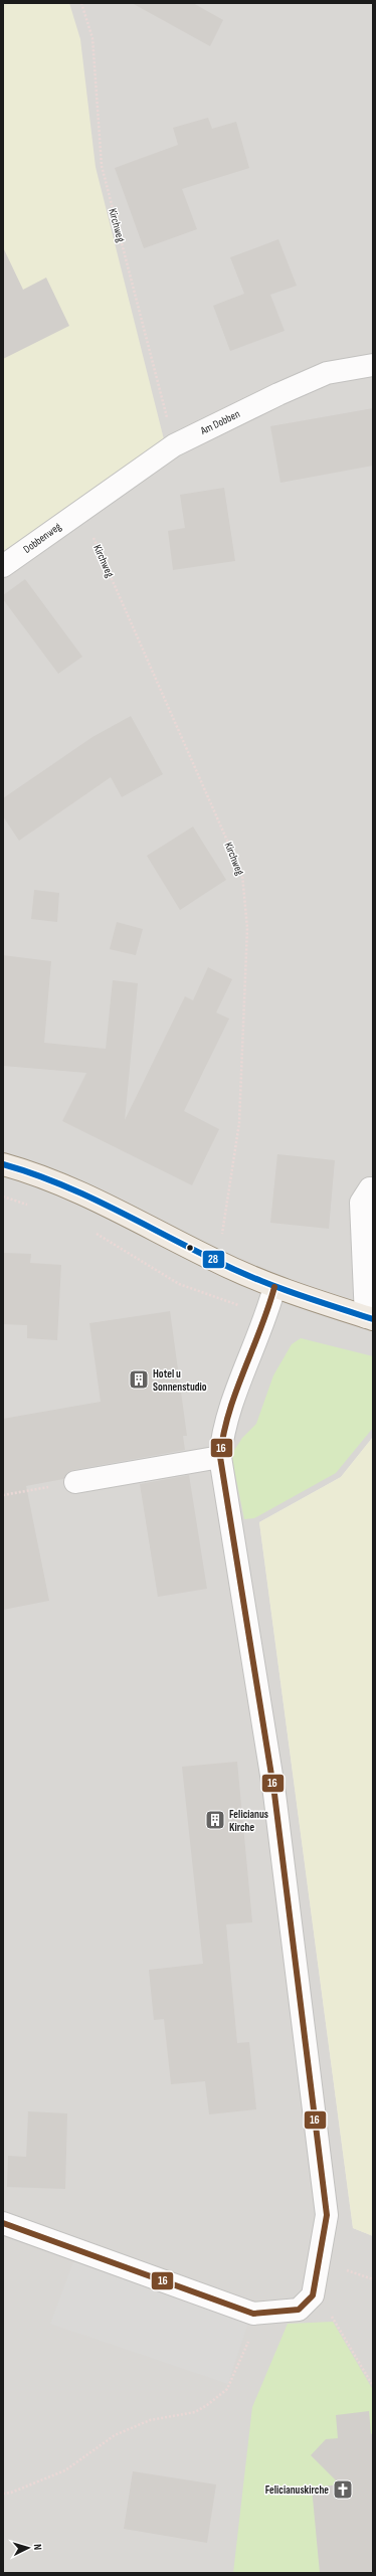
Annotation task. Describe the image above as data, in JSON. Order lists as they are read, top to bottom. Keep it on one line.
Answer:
{"streets":{"street":["Am Dobben","Dobbenweg"],"path":["Kirchweg"]},"crossings":[["Kirchweg","Am Dobben"],["Kirchweg","Dobbenweg"],["Am Dobben","Dobbenweg"]],"places":{"building":["Hotel u Sonnenstudio","Felicianus Kirche"],"church":["Felicianuskirche"]},"lines":["transit line 28","transit line 16"],"north":"right"}
